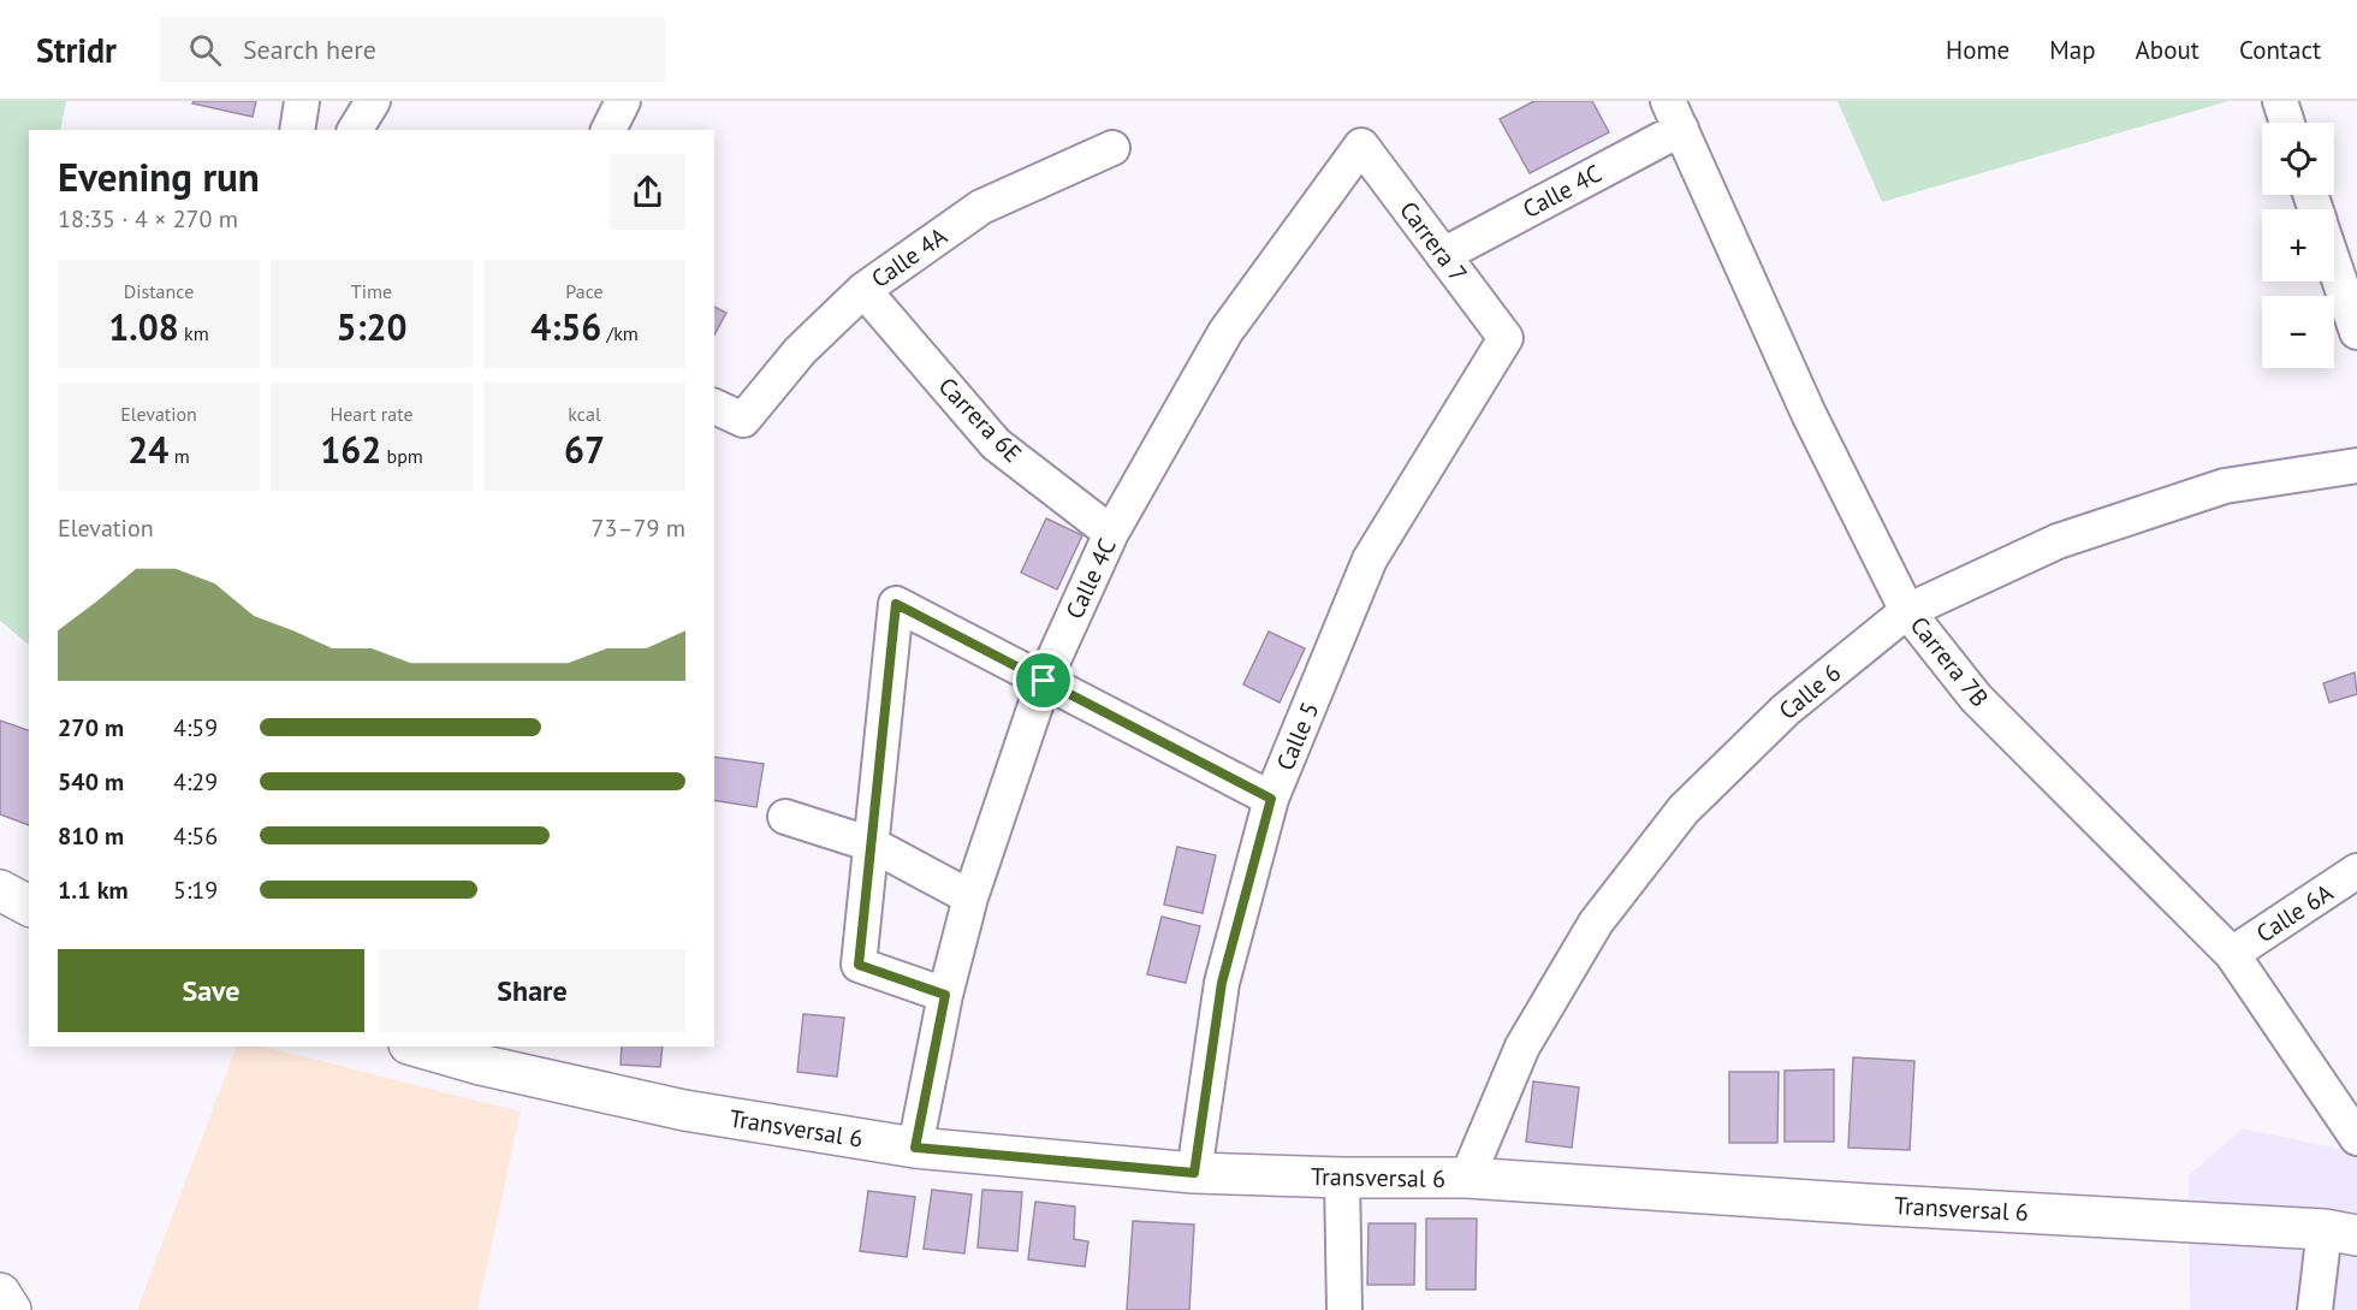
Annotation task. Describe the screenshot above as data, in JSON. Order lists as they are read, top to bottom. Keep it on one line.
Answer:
{"streets":{"street":["Calle 4C","Carrera 7","Calle 4A","Carrera 6E","Carrera 7B","Calle 6","Calle 5","Calle 6A","Transversal 6"]},"crossings":[["Calle 4C","Carrera 7"],["Calle 4C","Carrera 6E"],["Calle 4C","Carrera 7B"],["Calle 4C","Transversal 6"],["Carrera 7","Calle 5"],["Calle 4A","Carrera 6E"],["Carrera 7B","Calle 6"],["Carrera 7B","Calle 6A"],["Calle 6","Transversal 6"],["Calle 5","Transversal 6"]],"page":{"header":"Stridr","search":"Search here","nav":["Home","Map","About","Contact"],"map_buttons":["+","−"],"heading":["Evening run","18:35 · 4 × 270 m"],"stats":[["Distance","1.08 km"],["Time","5:20"],["Pace","4:56 /km"],["Elevation","24 m"],["Heart rate","162 bpm"],["kcal","67"]],"chart":["Elevation","73–79 m"],"list":[{"name":"270 m","note":"4:59"},{"name":"540 m","note":"4:29"},{"name":"810 m","note":"4:56"},{"name":"1.1 km","note":"5:19"}],"buttons":["Save","Share"]}}
